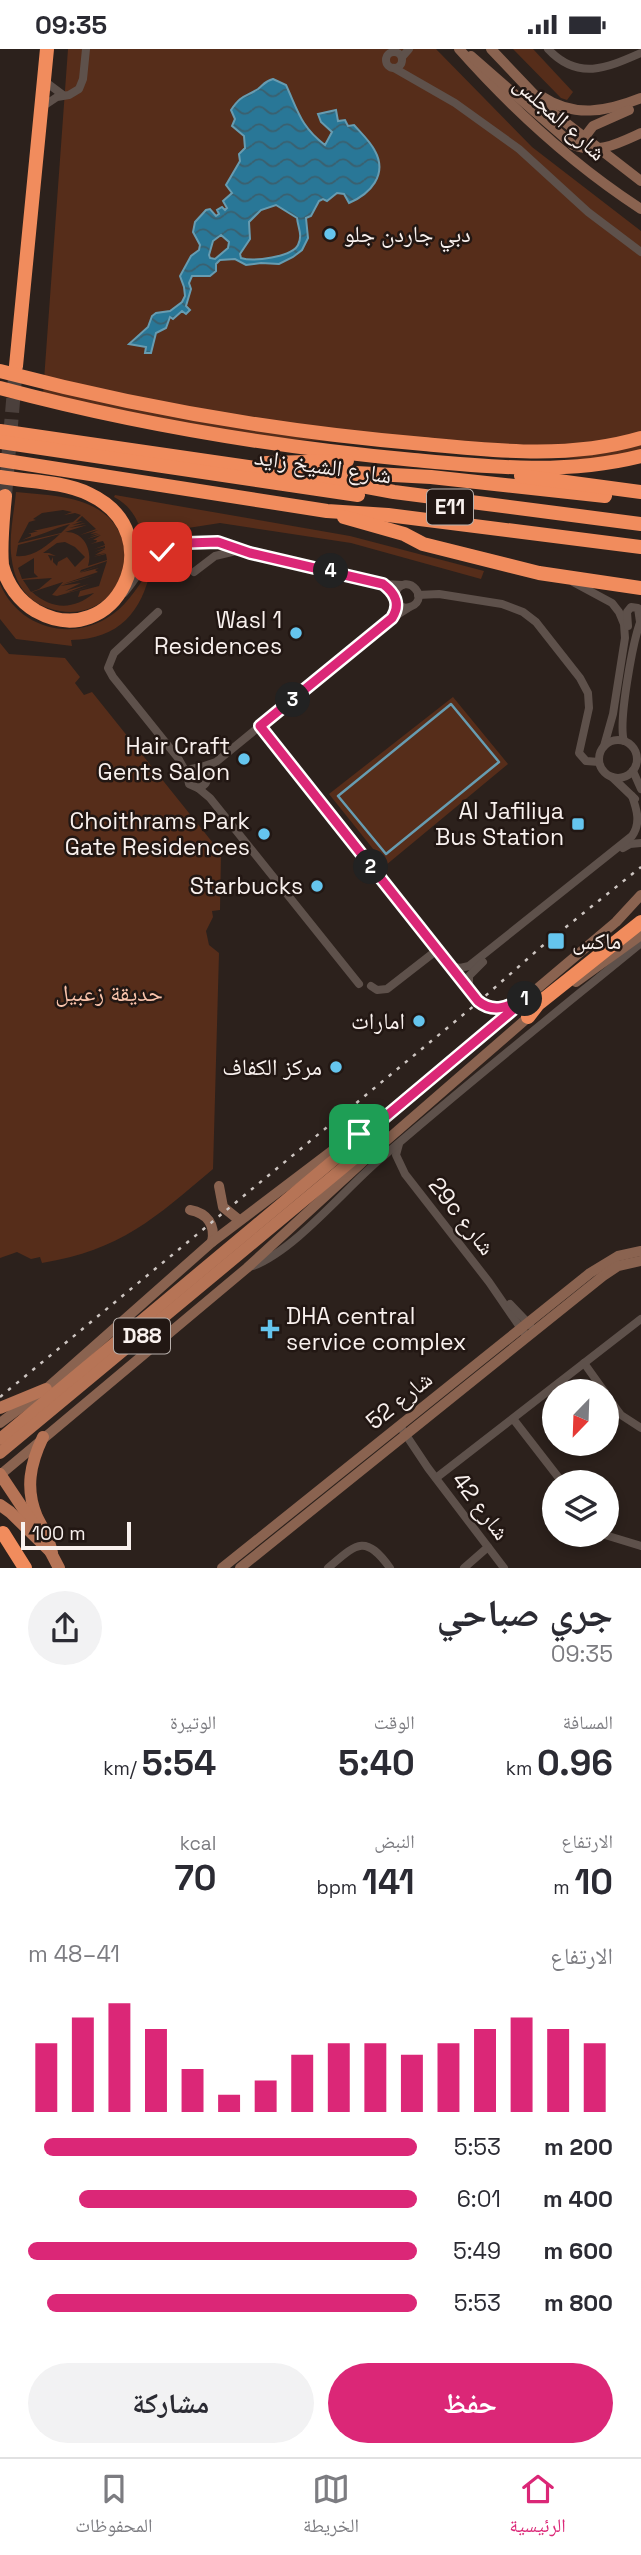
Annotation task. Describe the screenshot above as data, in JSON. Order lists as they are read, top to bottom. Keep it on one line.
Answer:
{"streets":{"highway":["شارع الشيخ زايد","E11"],"main road":["شارع المجلس","D88","شارع 52"],"street":["29c شارع","شارع 42"]},"crossings":[["29c شارع","شارع 52"],["شارع 52","شارع 42"]],"parks":["حديقة زعبيل"],"places":{"other":["دبي جاردن جلو","Wasl 1 Residences","Hair Craft Gents Salon","Choithrams Park Gate Residences","Starbucks","امارات","مركز الكفاف"],"transit":["Al Jafiliya Bus Station","ماكس"],"health":["DHA central service complex"]},"scale_bar":"100 m","north":"bottom left","page":{"status":"09:35","pins":["4","3","2","1"],"scale":"100 m","heading":["جري صباحي","09:35"],"stats":[["المسافة","0.96 km"],["الوقت","5:40"],["الوتيرة","5:54 /km"],["الارتفاع","10 m"],["النبض","141 bpm"],["kcal","70"]],"chart":["الارتفاع","41–48 m"],"list":[{"name":"200 m","note":"5:53"},{"name":"400 m","note":"6:01"},{"name":"600 m","note":"5:49"},{"name":"800 m","note":"5:53"}],"buttons":["حفظ","مشاركة"],"tabs":["الرئيسية","الخريطة","المحفوظات"]}}
